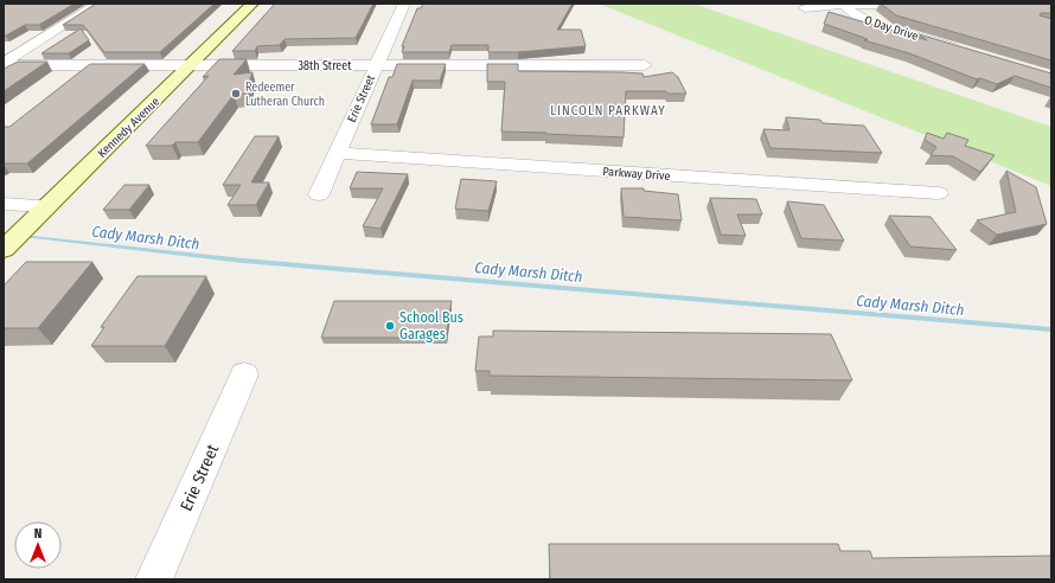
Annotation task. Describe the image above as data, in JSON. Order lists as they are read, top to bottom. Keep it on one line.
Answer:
{"streets":{"street":["O Day Drive","38th Street","Erie Street","Kennedy Avenue","Parkway Drive"]},"crossings":[["38th Street","Erie Street"],["38th Street","Kennedy Avenue"],["Erie Street","Parkway Drive"]],"districts":["LINCOLN PARKWAY"],"water":["Cady Marsh Ditch"],"places":["Redeemer Lutheran Church","School Bus Garages"],"north":"top"}
